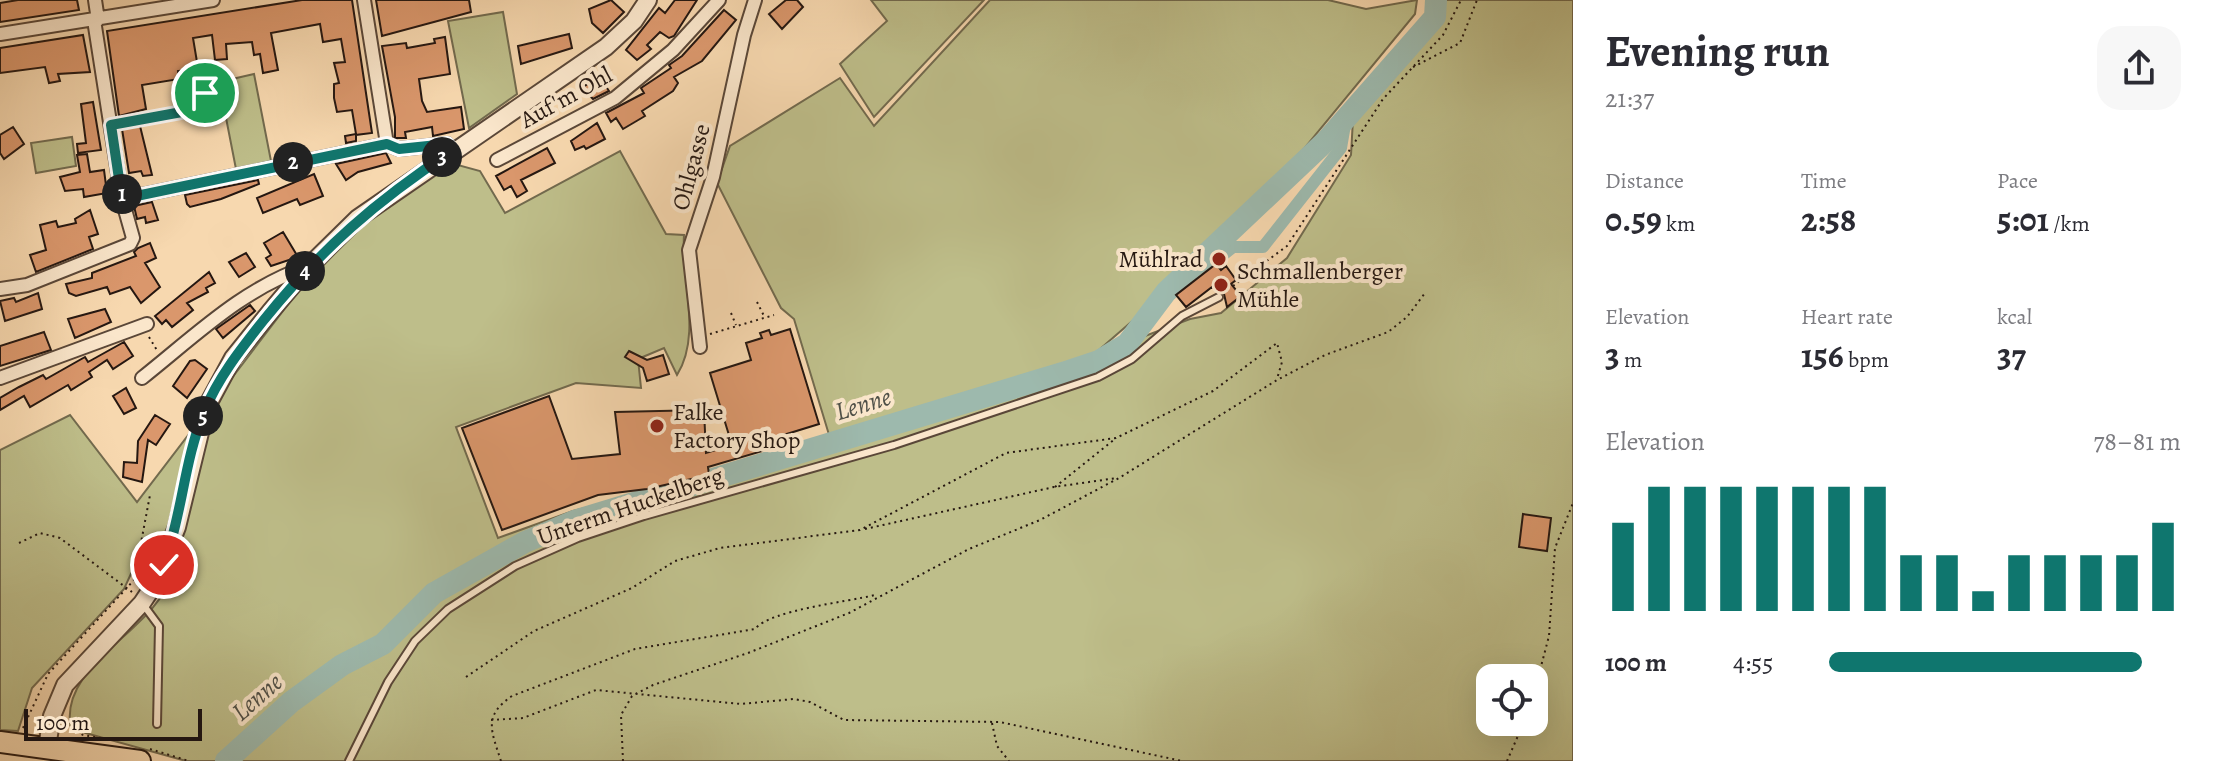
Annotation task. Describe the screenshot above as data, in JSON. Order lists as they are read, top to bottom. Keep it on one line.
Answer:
{"streets":{"street":["Auf'm Ohl","Ohlgasse"],"lane":["Unterm Huckelberg"]},"water":["Lenne"],"places":["Mühlrad","Schmallenberger Mühle","Falke Factory Shop"],"scale_bar":"100 m","page":{"heading":["Evening run","21:37"],"stats":[["Distance","0.59 km"],["Time","2:58"],["Pace","5:01 /km"],["Elevation","3 m"],["Heart rate","156 bpm"],["kcal","37"]],"pins":["3","2","1","4","5"],"chart":["Elevation","78–81 m"],"list":[{"name":"100 m","note":"4:55"}],"scale":"100 m"}}
